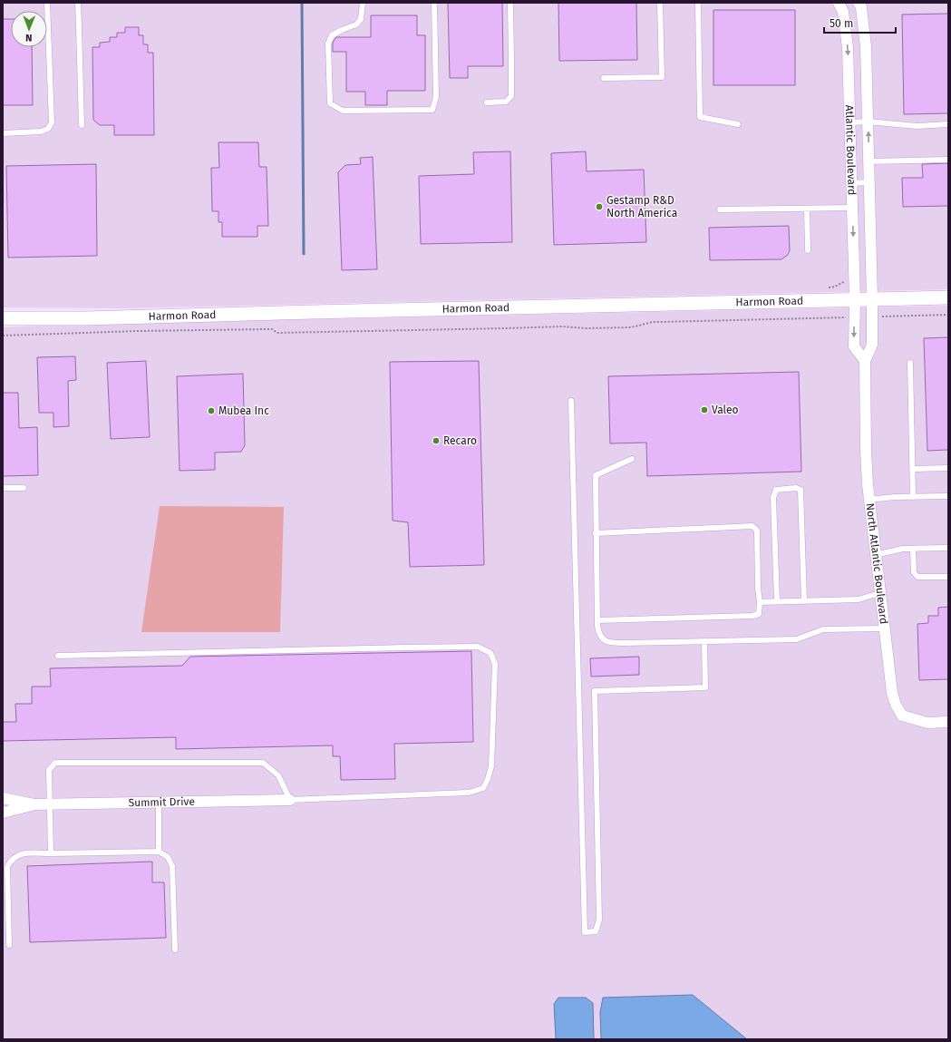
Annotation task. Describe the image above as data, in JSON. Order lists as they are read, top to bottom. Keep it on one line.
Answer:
{"streets":{"street":["Atlantic Boulevard","Harmon Road","North Atlantic Boulevard","Summit Drive"]},"crossings":[["Atlantic Boulevard","Harmon Road"],["Atlantic Boulevard","North Atlantic Boulevard"],["Harmon Road","North Atlantic Boulevard"]],"places":["Gestamp R&D North America","Valeo","Mubea Inc","Recaro"],"scale_bar":"50 m","north":"bottom"}
